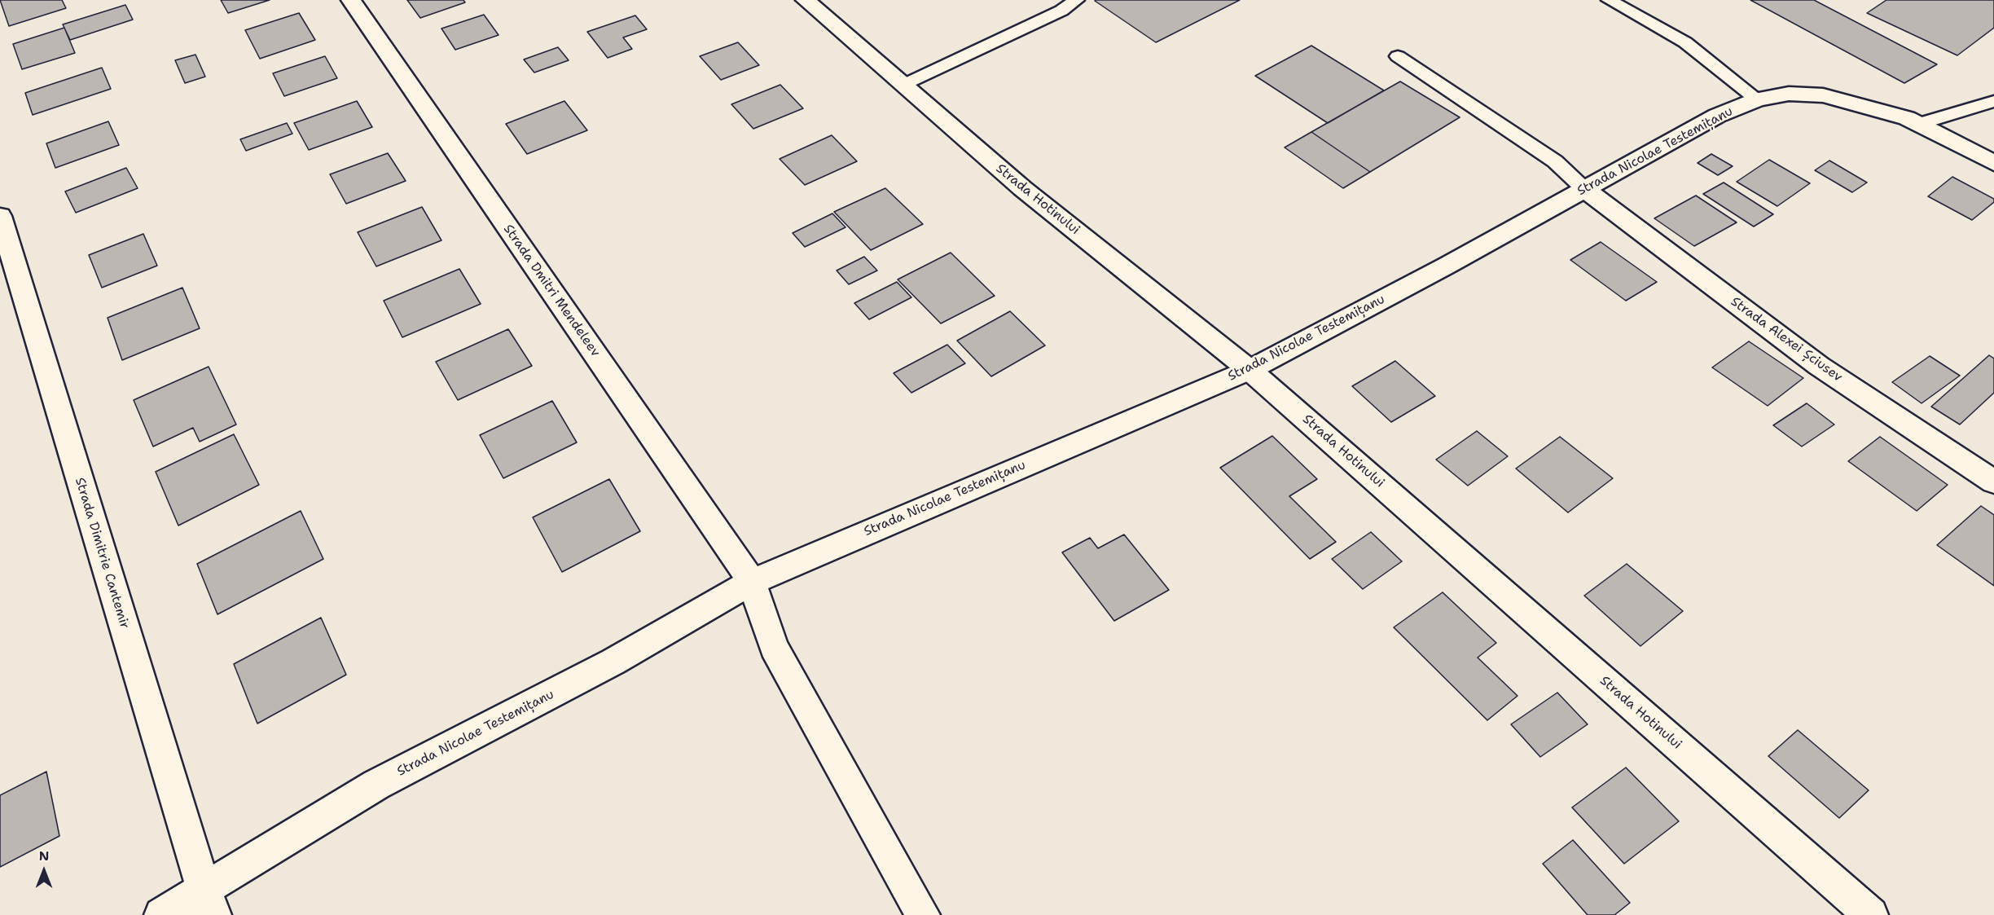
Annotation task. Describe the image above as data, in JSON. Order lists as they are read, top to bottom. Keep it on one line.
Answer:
{"streets":{"street":["Strada Nicolae Testemițanu","Strada Hotinului","Strada Dmitri Mendeleev","Strada Alexei Șciusev","Strada Dimitrie Cantemir"]},"crossings":[["Strada Nicolae Testemițanu","Strada Hotinului"],["Strada Nicolae Testemițanu","Strada Dmitri Mendeleev"],["Strada Nicolae Testemițanu","Strada Alexei Șciusev"],["Strada Nicolae Testemițanu","Strada Dimitrie Cantemir"]],"north":"top"}
